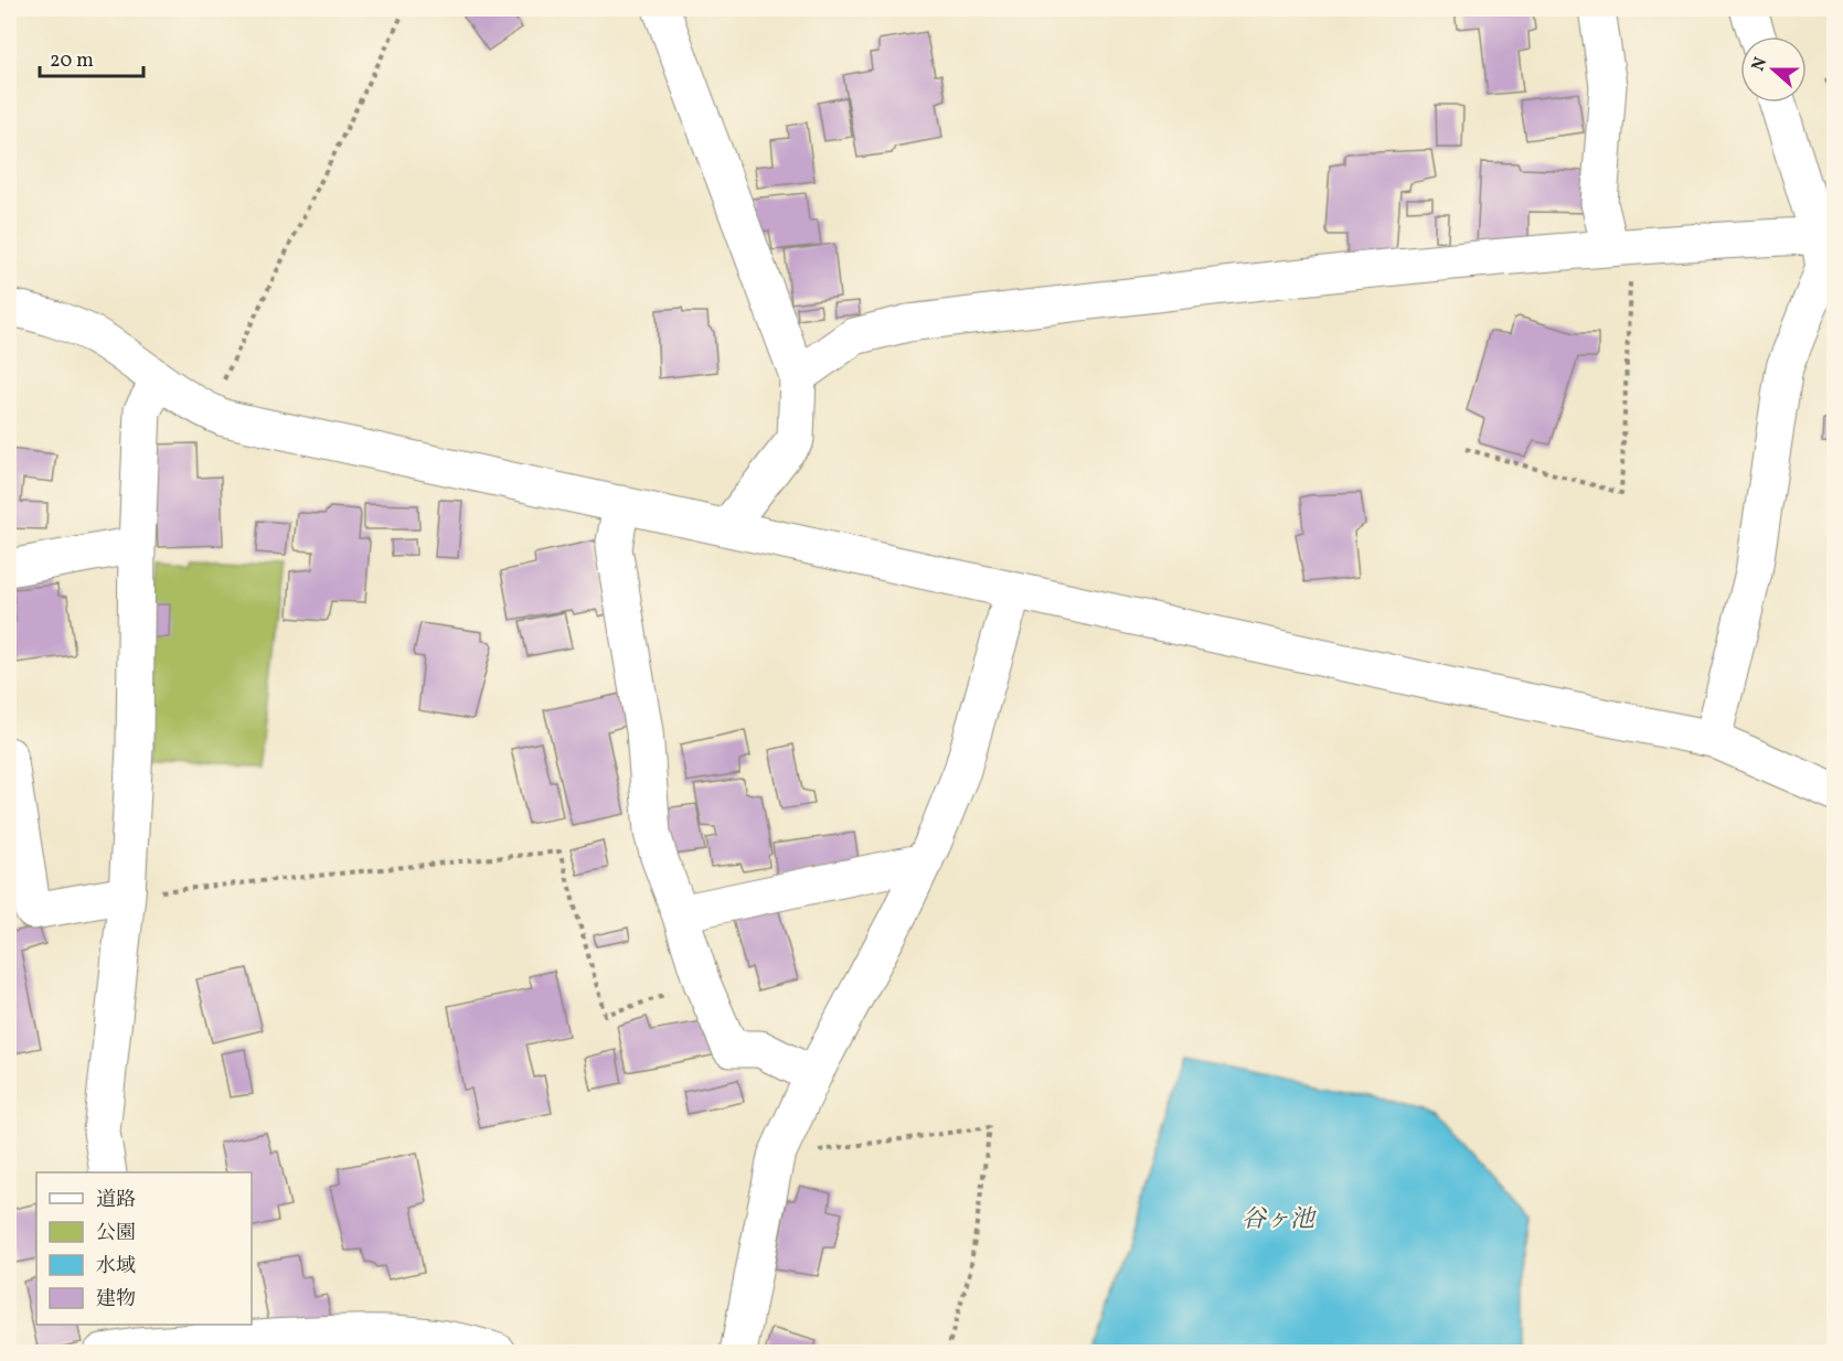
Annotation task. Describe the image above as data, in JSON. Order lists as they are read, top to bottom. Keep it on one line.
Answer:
{"water":["谷ヶ池"],"legend":["道路","公園","水域","建物"],"scale_bar":"20 m","north":"left"}
